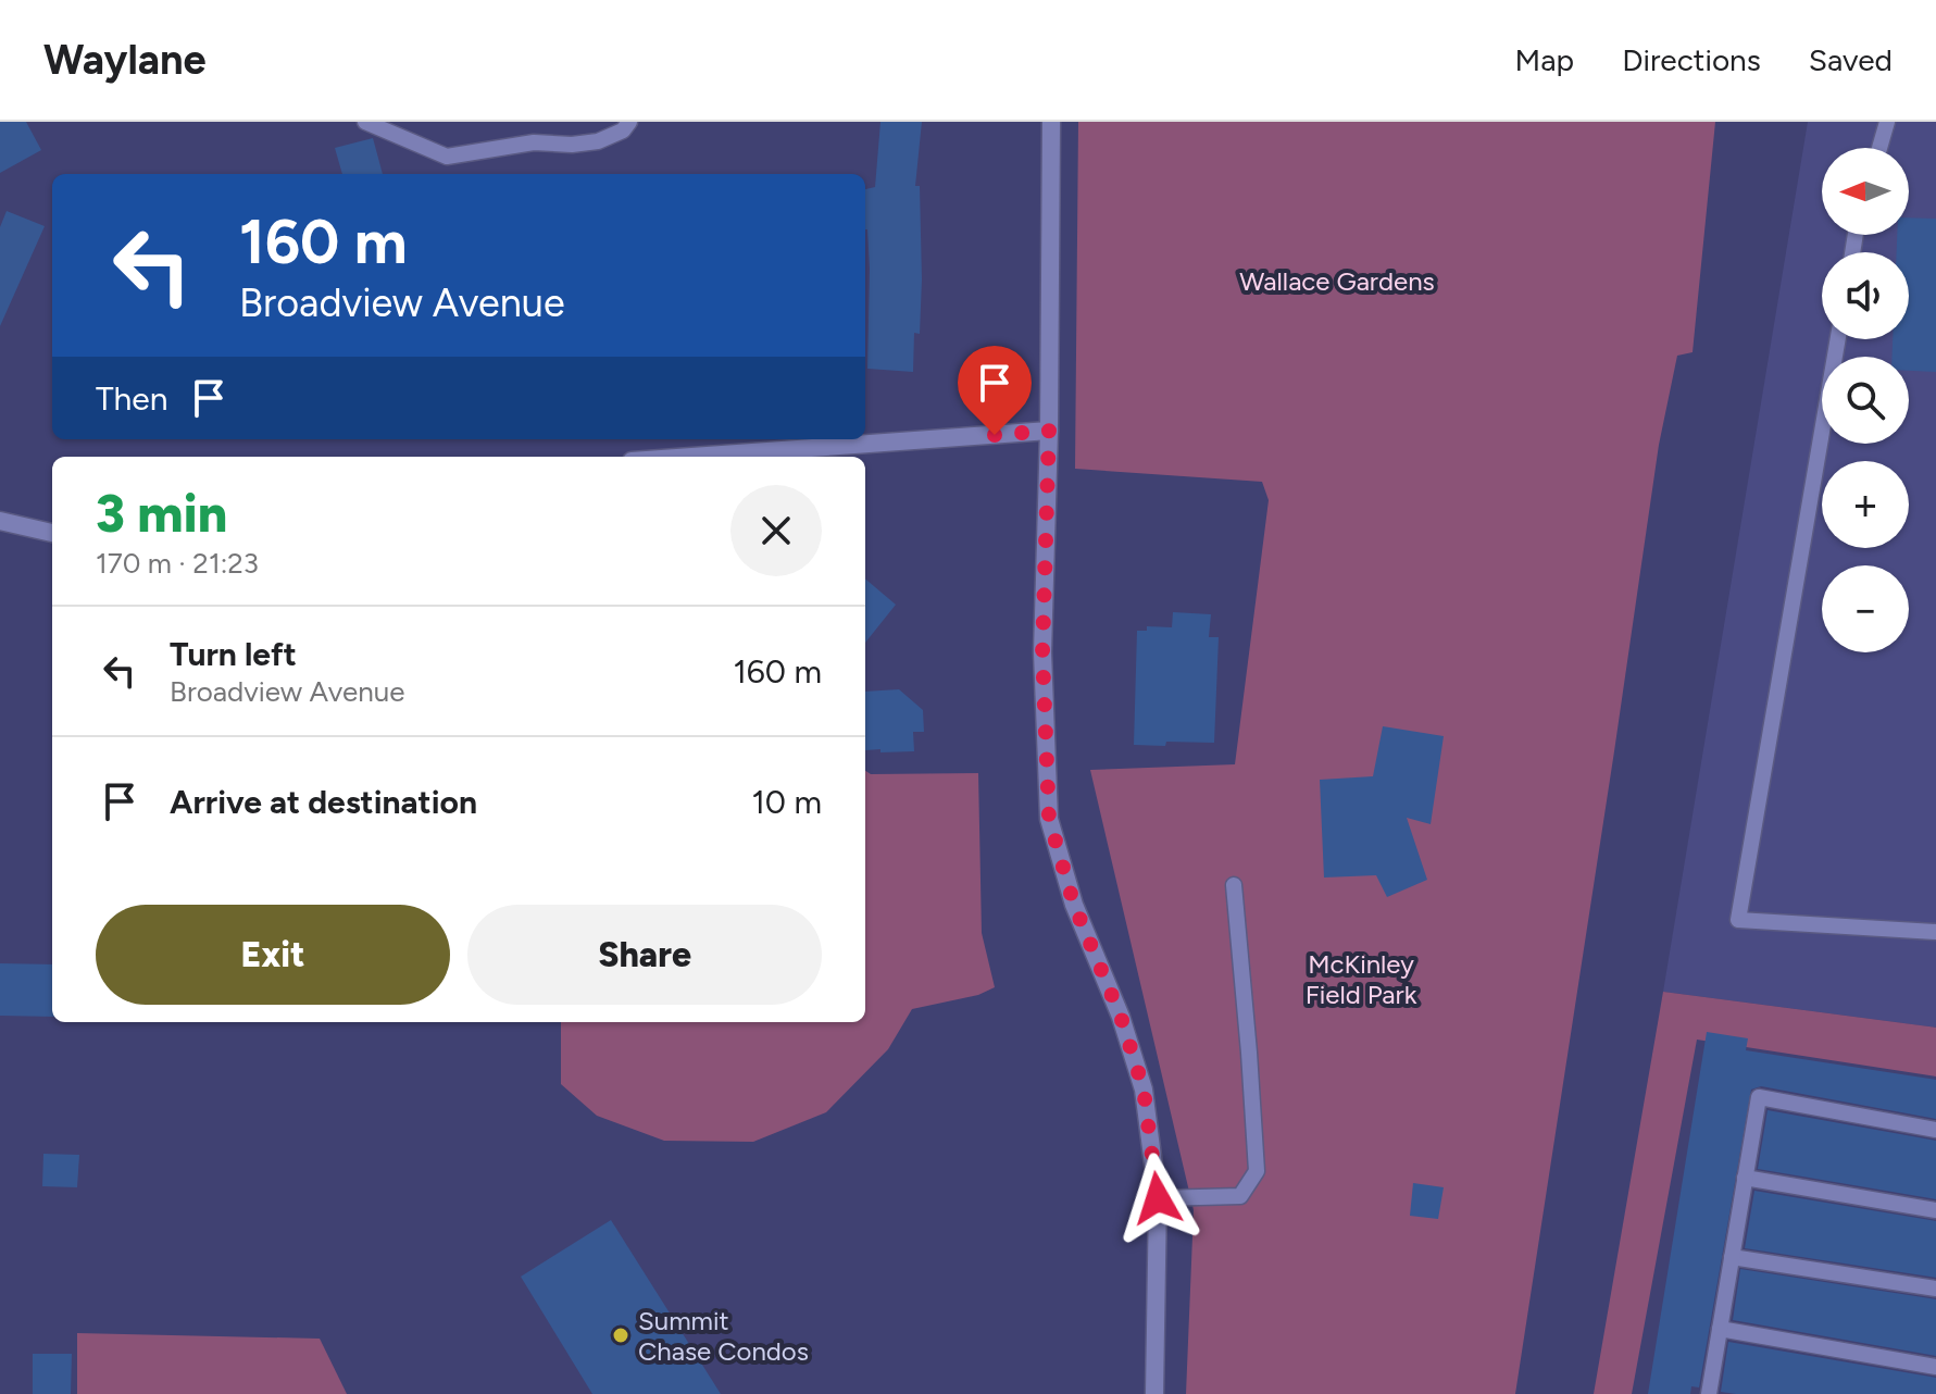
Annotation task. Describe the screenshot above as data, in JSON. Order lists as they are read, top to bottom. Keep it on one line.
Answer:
{"parks":["Wallace Gardens","McKinley Field Park"],"places":["Summit Chase Condos"],"north":"left","page":{"header":"Waylane","nav":["Map","Directions","Saved"],"map_buttons":["+","−"],"turn":["160 m","Broadview Avenue"],"then":"Then","heading":["3 min","170 m · 21:23"],"list":[{"name":"Turn left","note":"Broadview Avenue","value":"160 m"},{"name":"Arrive at destination","value":"10 m"}],"buttons":["Exit","Share"]}}
